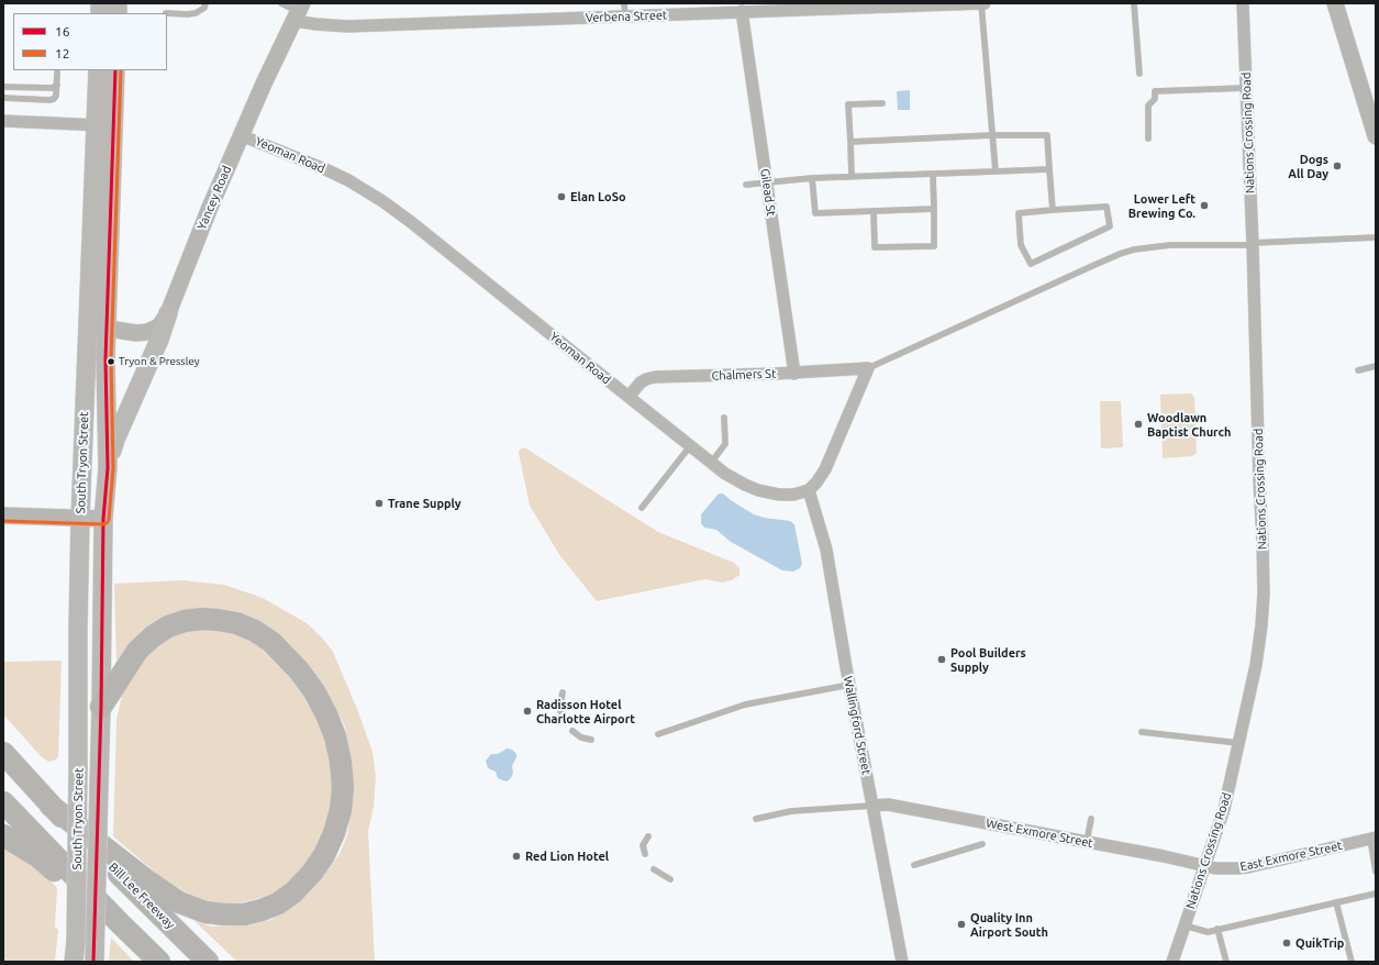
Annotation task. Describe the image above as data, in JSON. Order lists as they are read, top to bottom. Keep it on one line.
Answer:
{"streets":{"highway":["Bill Lee Freeway"],"main road":["South Tryon Street"],"street":["Verbena Street","Nations Crossing Road","Yeoman Road","Gilead St","Yancey Road","Chalmers St","Wallingford Street","West Exmore Street","East Exmore Street"]},"crossings":[["Verbena Street","Gilead St"],["Verbena Street","Yancey Road"],["Nations Crossing Road","West Exmore Street"],["Nations Crossing Road","East Exmore Street"],["Yeoman Road","Yancey Road"],["Yeoman Road","Chalmers St"],["Yeoman Road","Wallingford Street"],["Gilead St","Chalmers St"],["Yancey Road","South Tryon Street"],["Wallingford Street","West Exmore Street"],["West Exmore Street","East Exmore Street"]],"places":["Dogs All Day","Elan LoSo","Lower Left Brewing Co.","Tryon & Pressley","Woodlawn Baptist Church","Trane Supply","Pool Builders Supply","Radisson Hotel Charlotte Airport","Red Lion Hotel","Quality Inn Airport South","QuikTrip"],"lines":["transit line 16","transit line 12"],"legend":["16","12"]}
